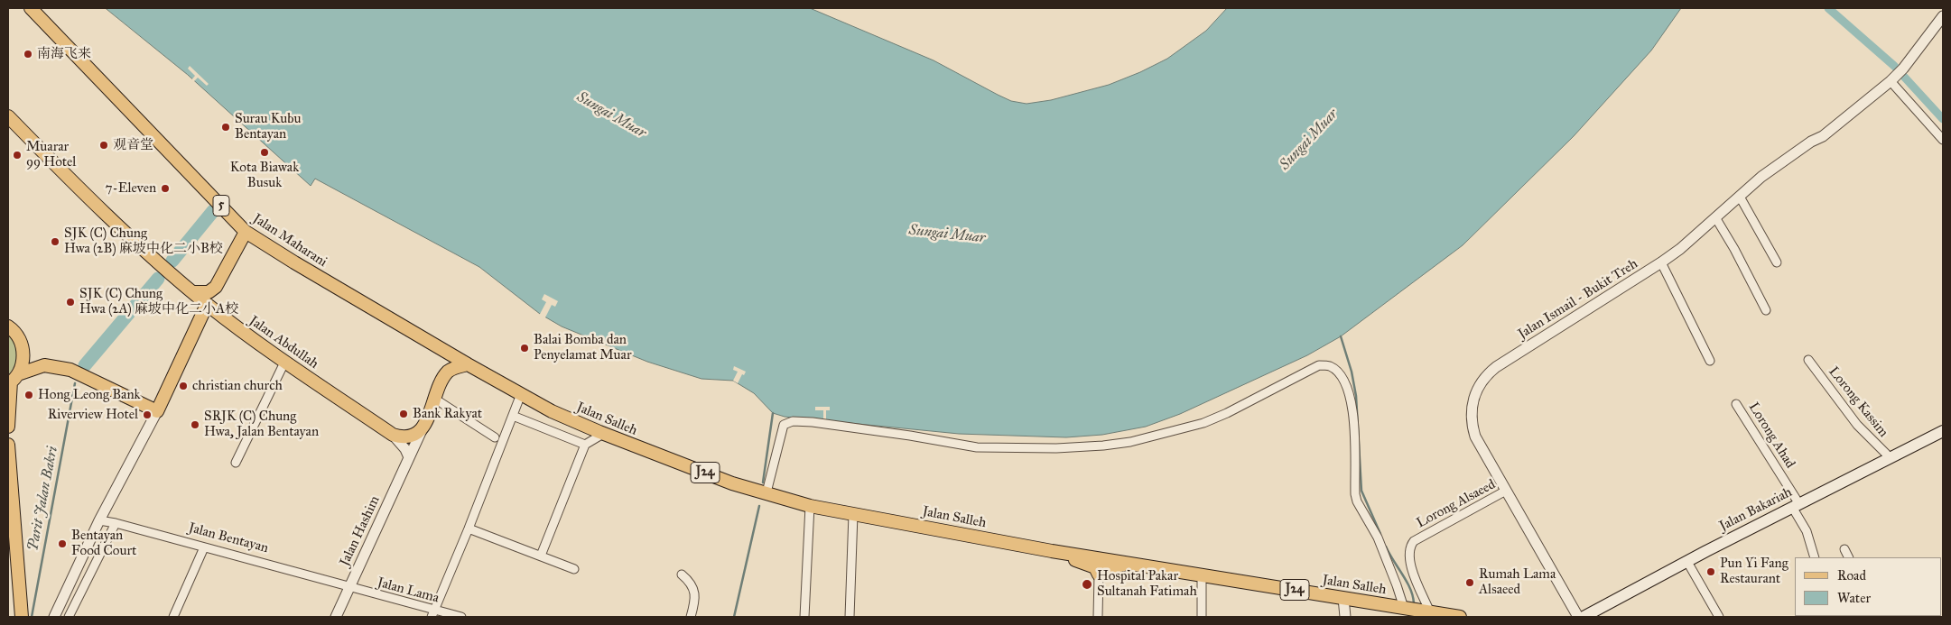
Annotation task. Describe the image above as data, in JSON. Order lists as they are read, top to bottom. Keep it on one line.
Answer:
{"streets":{"main road":["5","Jalan Maharani","Jalan Abdullah","Jalan Salleh","J24","Jalan Bakariah"],"street":["Jalan Ismail - Bukit Treh","Lorong Kassim","Lorong Ahad","Lorong Alsaeed","Jalan Hashim","Jalan Bentayan","Jalan Lama"]},"crossings":[["Jalan Maharani","Jalan Salleh"],["Jalan Ismail - Bukit Treh","Lorong Alsaeed"],["Lorong Kassim","Jalan Bakariah"],["Jalan Salleh","Lorong Alsaeed"],["Lorong Ahad","Jalan Bakariah"],["Jalan Hashim","Jalan Bentayan"],["Jalan Hashim","Jalan Lama"],["Jalan Bentayan","Jalan Lama"]],"water":["Sungai Muar","Parit Jalan Bakri"],"places":["南海飞来","Surau Kubu Bentayan","观音堂","Kota Biawak Busuk","Muarar 99 Hotel","7-Eleven","SJK (C) Chung Hwa (2B) 麻坡中化二小B校","SJK (C) Chung Hwa (2A) 麻坡中化二小A校","Balai Bomba dan Penyelamat Muar","christian church","Hong Leong Bank","Bank Rakyat","Riverview Hotel","SRJK (C) Chung Hwa, Jalan Bentayan","Bentayan Food Court","Pun Yi Fang Restaurant","Rumah Lama Alsaeed","Hospital Pakar Sultanah Fatimah"],"legend":["Road","Water"]}
